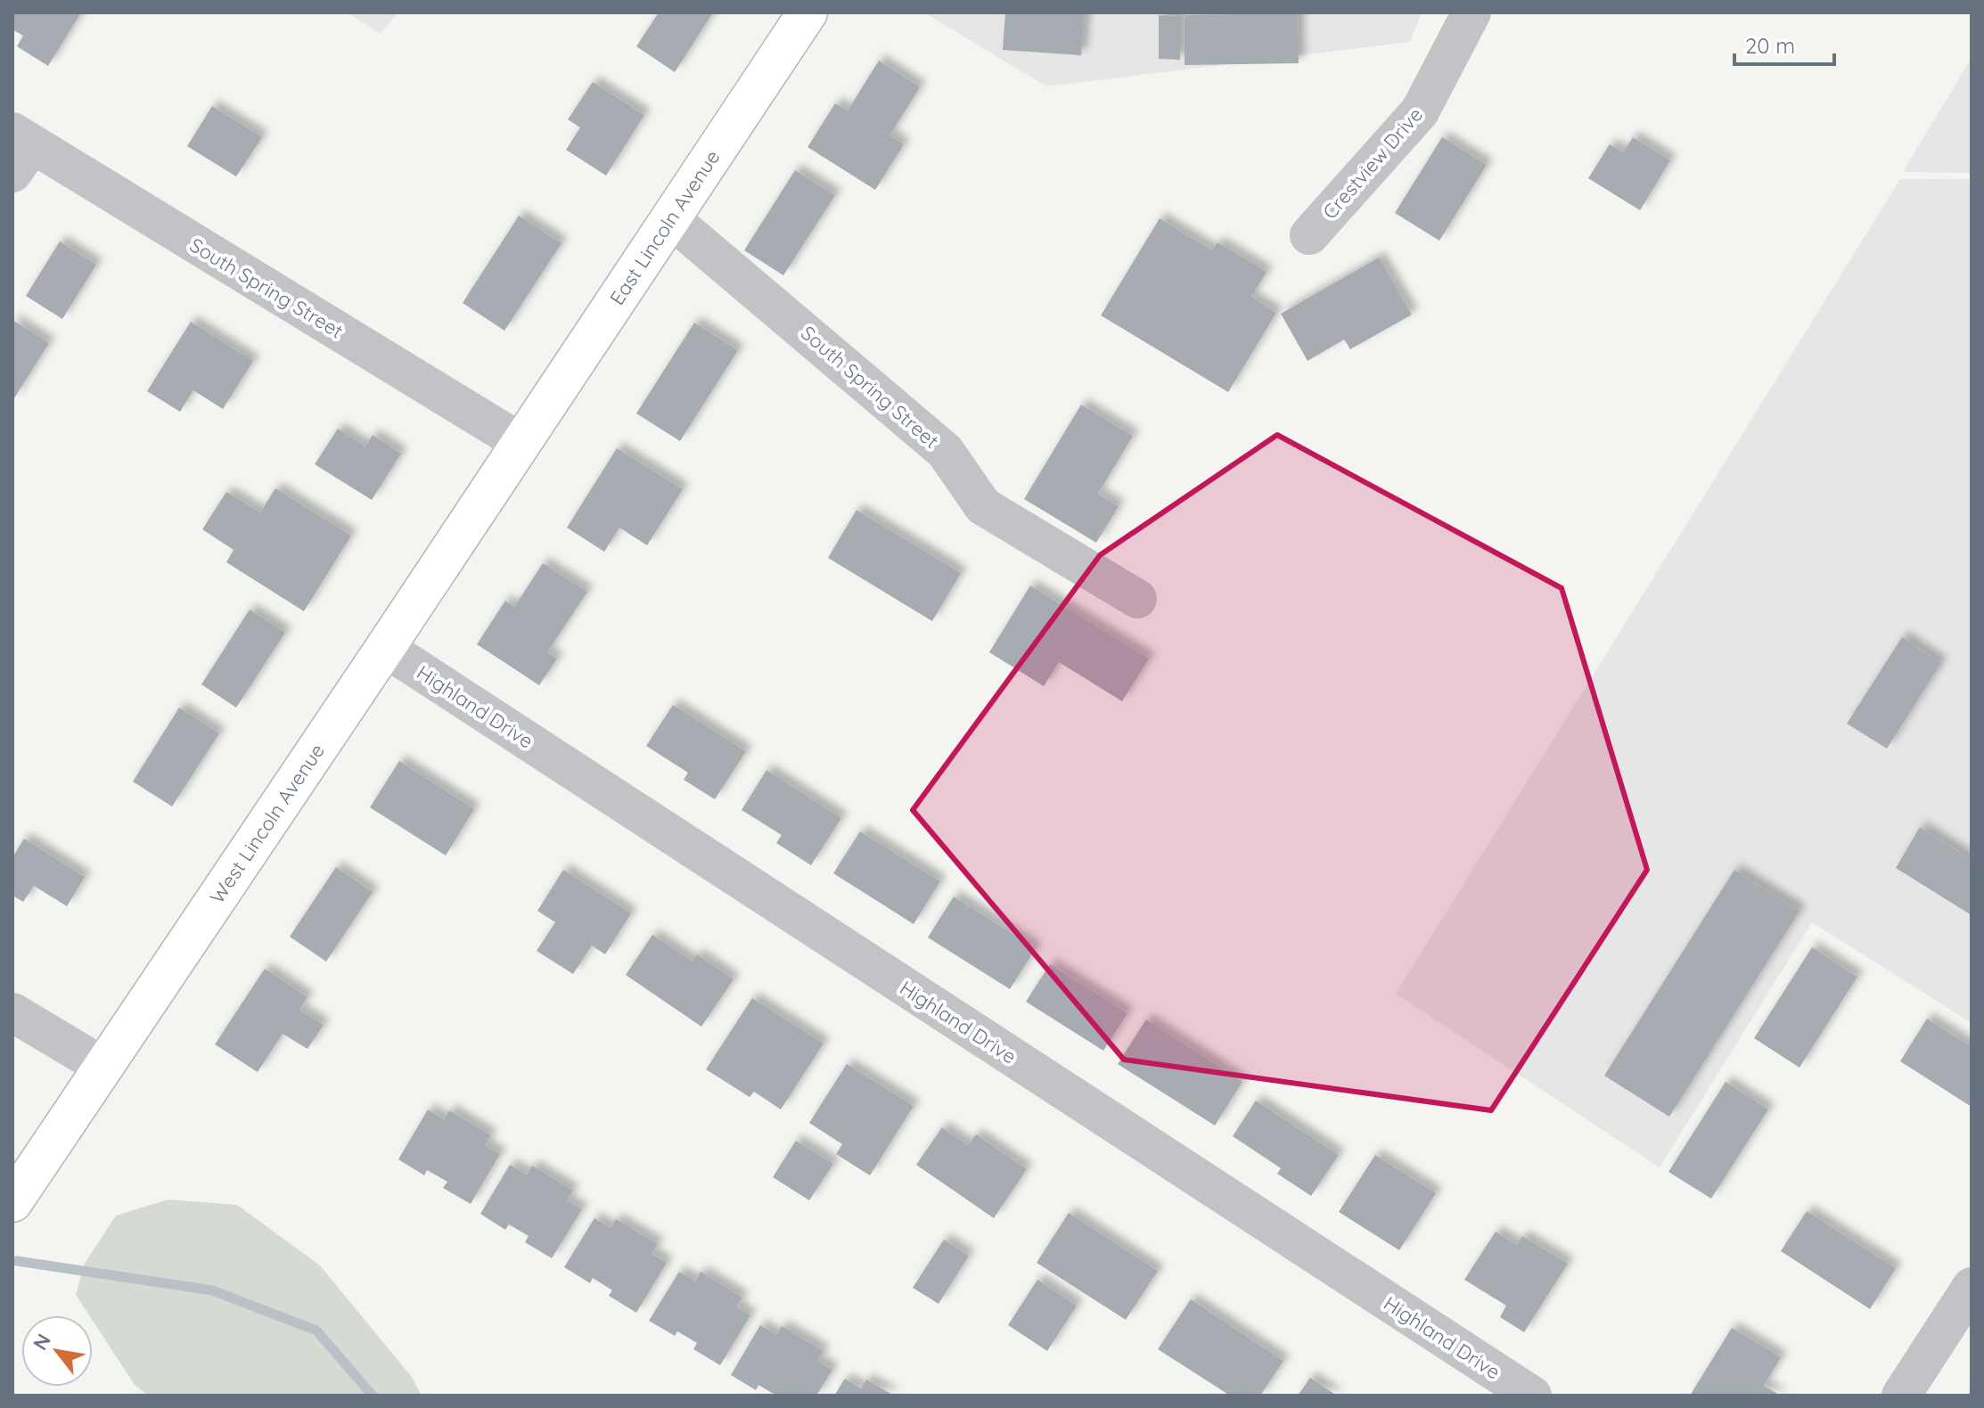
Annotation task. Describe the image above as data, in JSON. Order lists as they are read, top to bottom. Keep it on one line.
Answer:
{"streets":{"main road":["East Lincoln Avenue","West Lincoln Avenue"],"street":["Crestview Drive","South Spring Street","Highland Drive"]},"crossings":[["East Lincoln Avenue","South Spring Street"],["East Lincoln Avenue","West Lincoln Avenue"],["South Spring Street","West Lincoln Avenue"],["Highland Drive","West Lincoln Avenue"]],"scale_bar":"20 m","north":"top left"}
